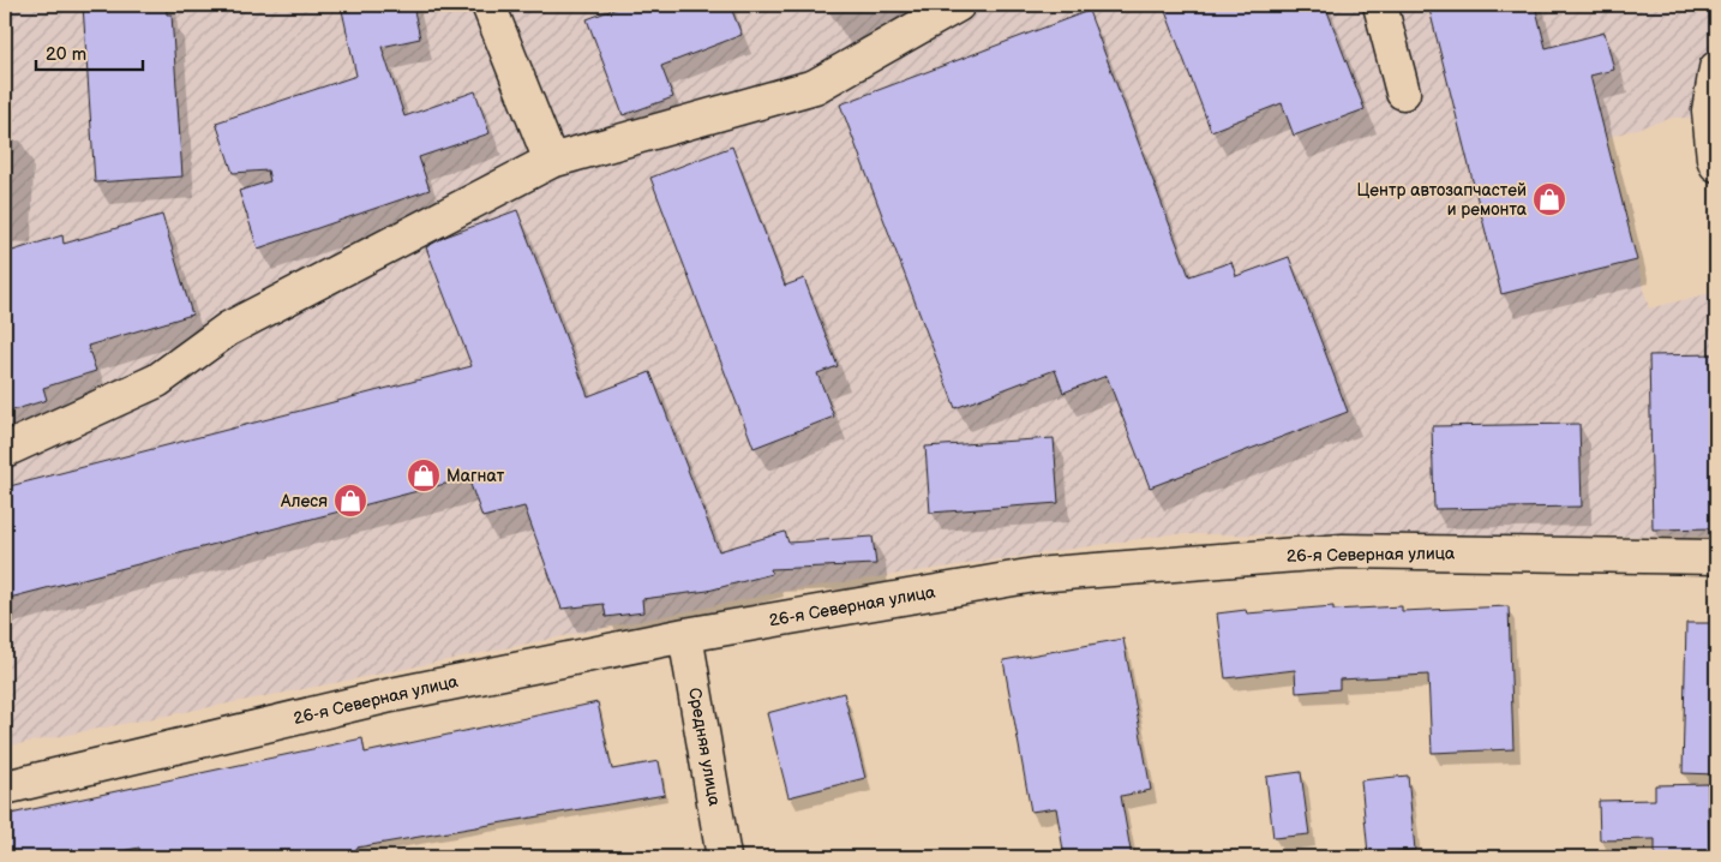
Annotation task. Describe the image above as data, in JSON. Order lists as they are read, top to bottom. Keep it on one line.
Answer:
{"streets":{"street":["26-я Северная улица","Средняя улица"]},"crossings":[["26-я Северная улица","Средняя улица"]],"places":{"shop":["Центр автозапчастей и ремонта","Магнат","Алеся"]},"scale_bar":"20 m"}
